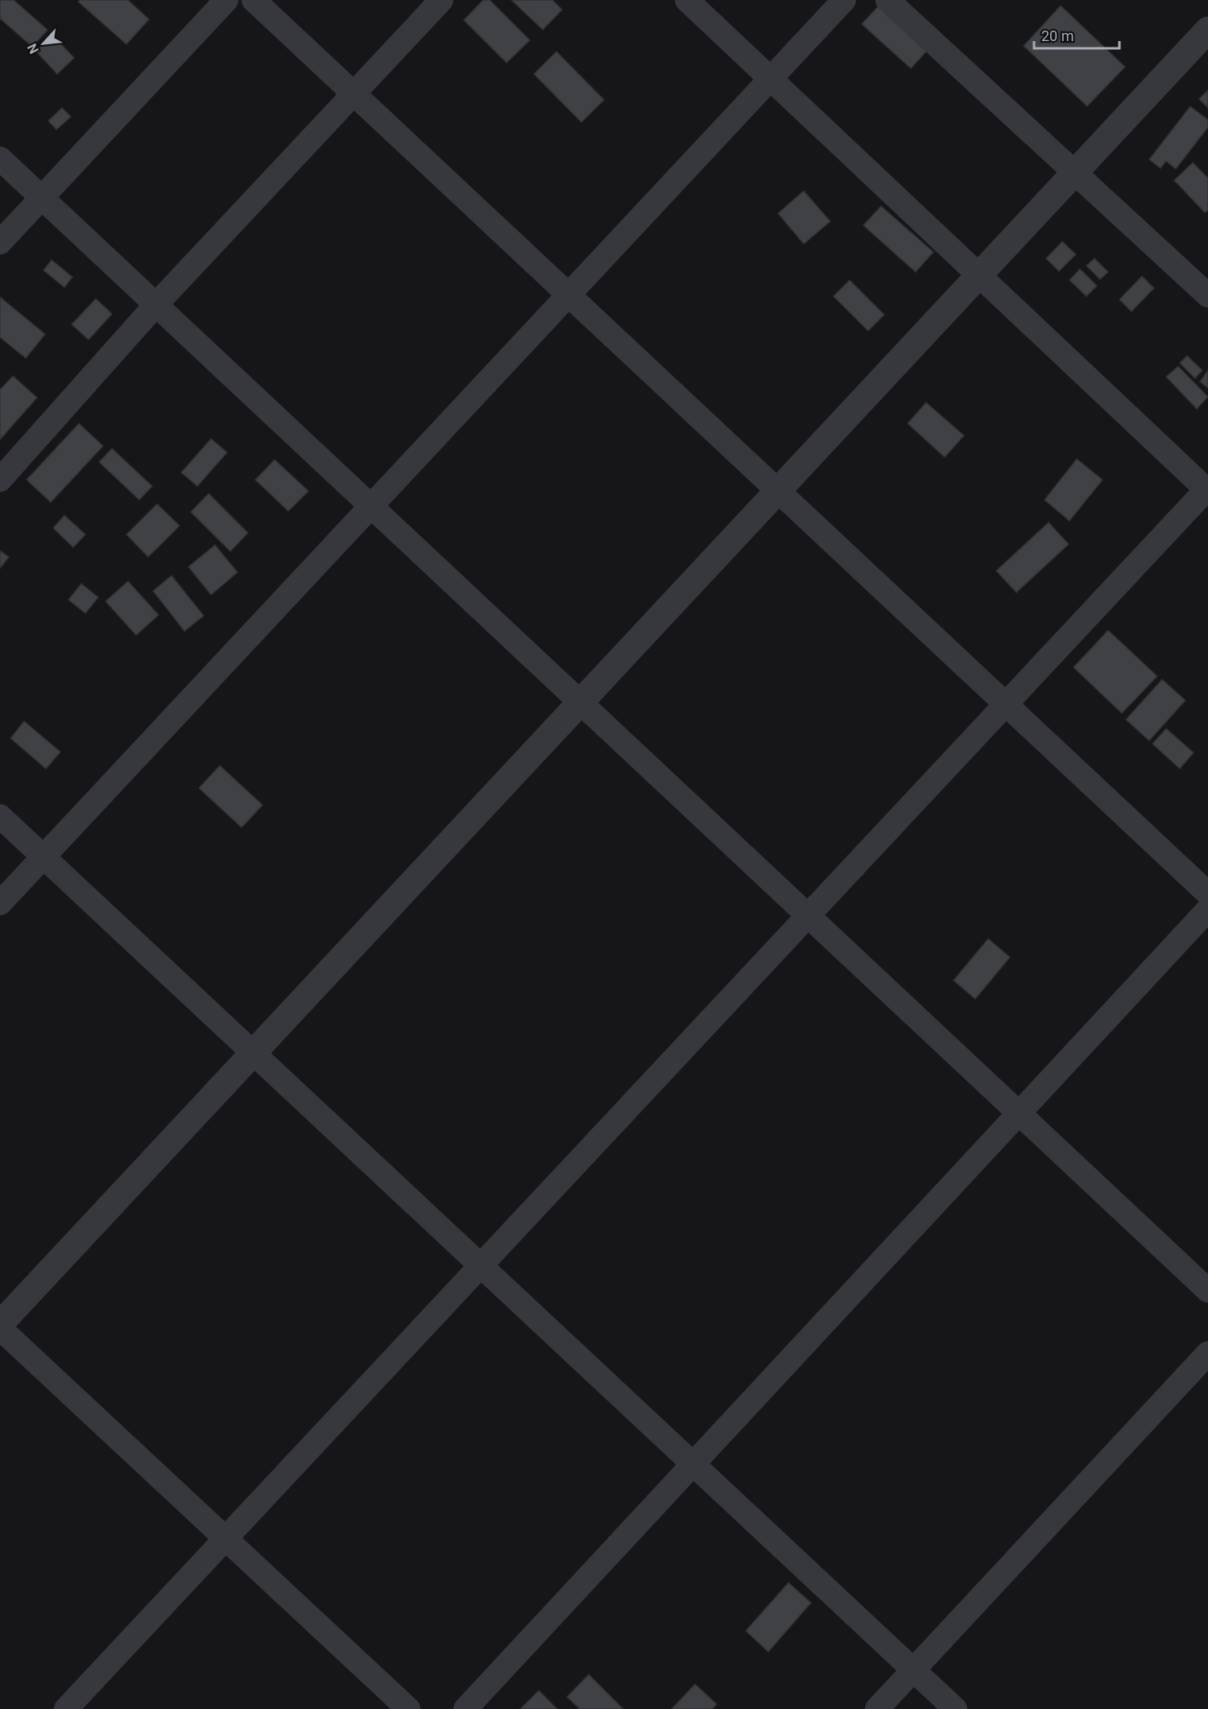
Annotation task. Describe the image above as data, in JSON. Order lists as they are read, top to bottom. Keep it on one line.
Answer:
{"scale_bar":"20 m","north":"bottom left"}
